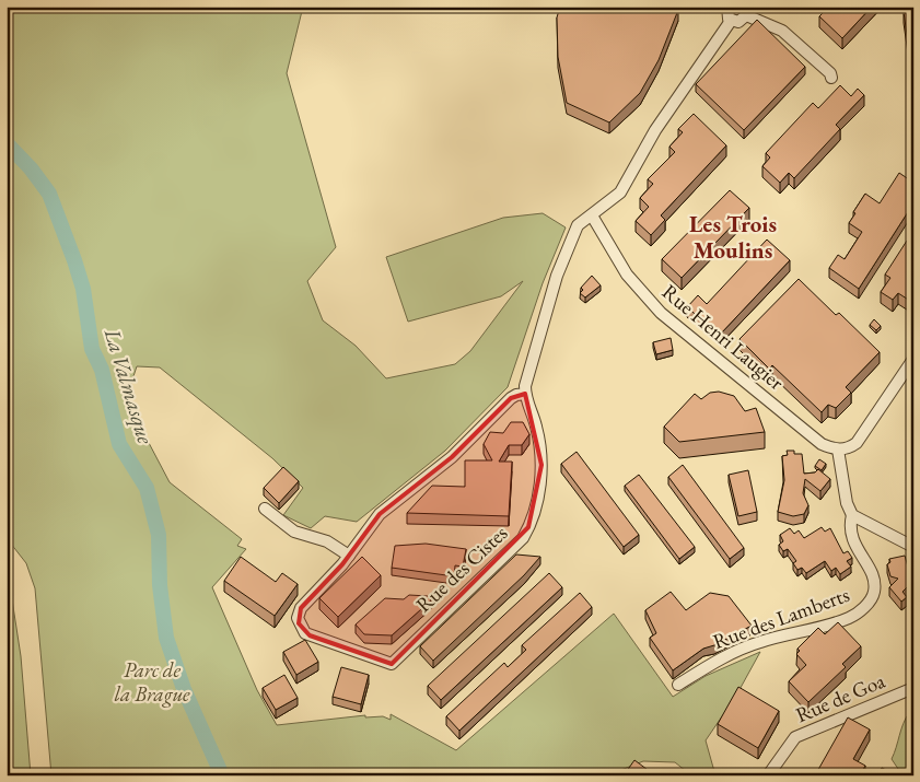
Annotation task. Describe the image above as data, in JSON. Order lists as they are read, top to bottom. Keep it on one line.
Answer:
{"streets":{"street":["Rue Henri Laugier","Rue des Cistes","Rue des Lamberts","Rue de Goa"]},"crossings":[["Rue Henri Laugier","Rue des Cistes"]],"districts":["Les Trois Moulins"],"water":["La Valmasque"],"parks":["Parc de la Brague"]}
